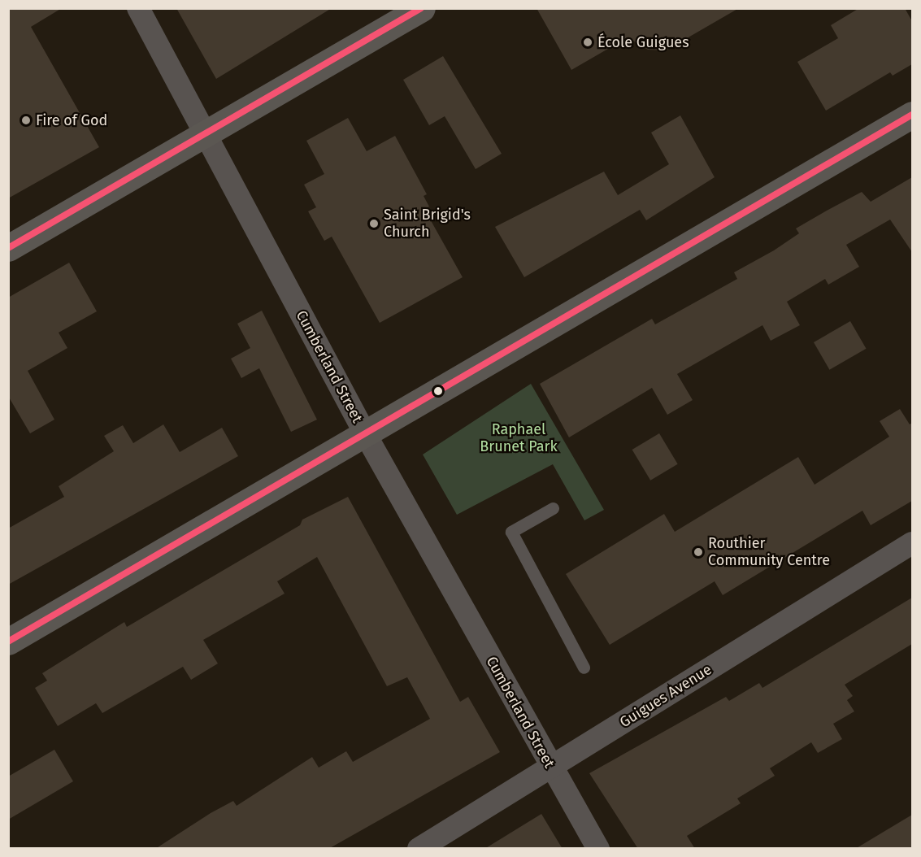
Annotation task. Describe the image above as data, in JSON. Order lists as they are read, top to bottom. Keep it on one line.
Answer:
{"streets":{"street":["Cumberland Street","Guigues Avenue"]},"crossings":[["Cumberland Street","Guigues Avenue"]],"parks":["Raphael Brunet Park"],"places":["École Guigues","Fire of God","Saint Brigid's Church","Routhier Community Centre"]}
